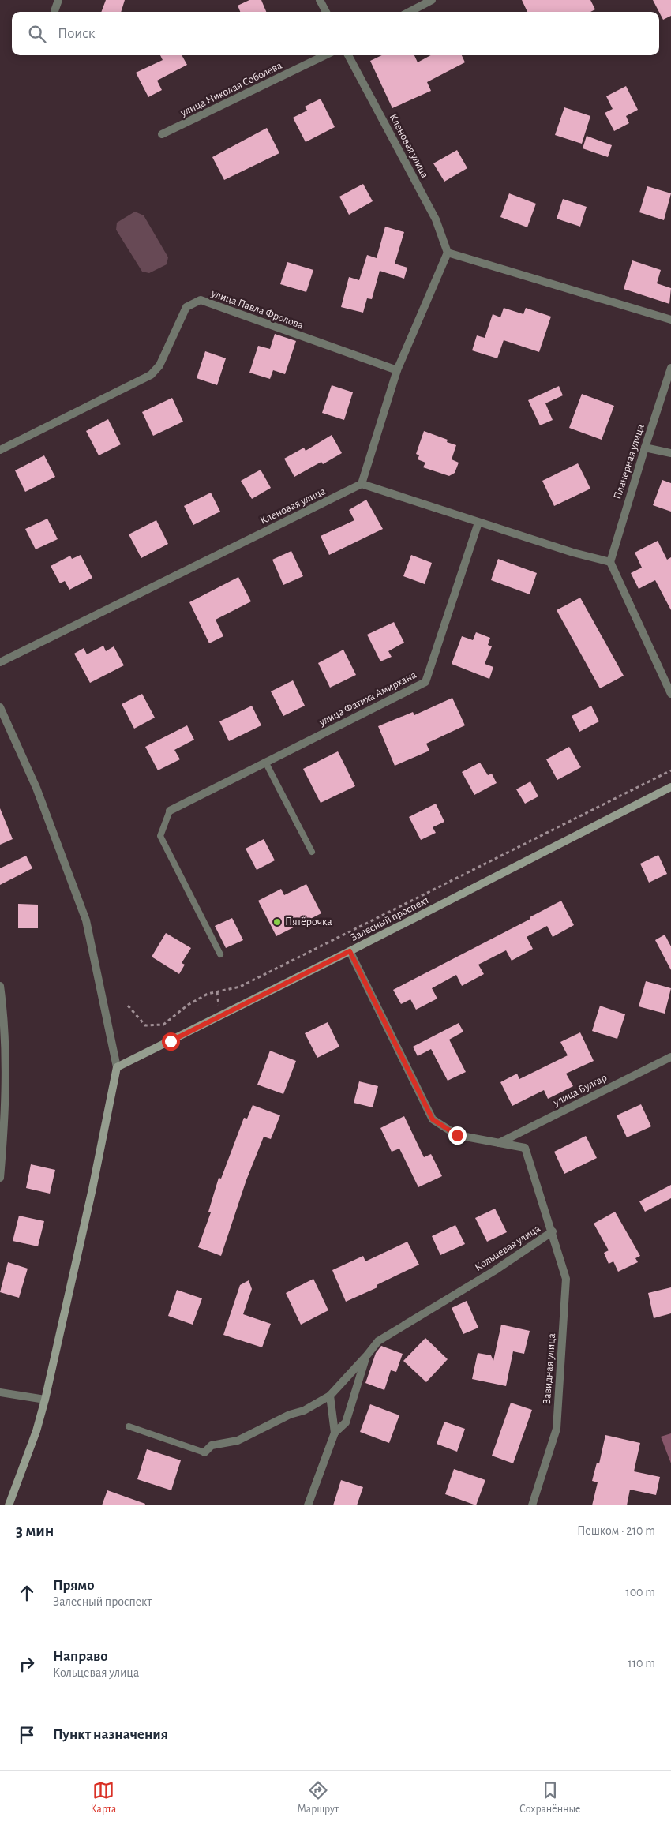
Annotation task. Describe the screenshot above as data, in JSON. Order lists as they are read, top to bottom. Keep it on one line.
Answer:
{"streets":{"main road":["Залесный проспект"],"street":["улица Николая Соболева","Кленовая улица","улица Павла Фролова","Планерная улица","улица Фатиха Амирхана","улица Булгар","Кольцевая улица","Завидная улица"]},"crossings":[["Залесный проспект","Кольцевая улица"],["улица Булгар","Кольцевая улица"],["Кольцевая улица","Завидная улица"]],"places":["Пятёрочка"],"page":{"search":"Поиск","heading":["3 мин","Пешком · 210 m"],"list":[["Прямо","Залесный проспект","100 m"],["Направо","Кольцевая улица","110 m"],"Пункт назначения"],"nav":["Карта","Маршрут","Сохранённые"]}}
